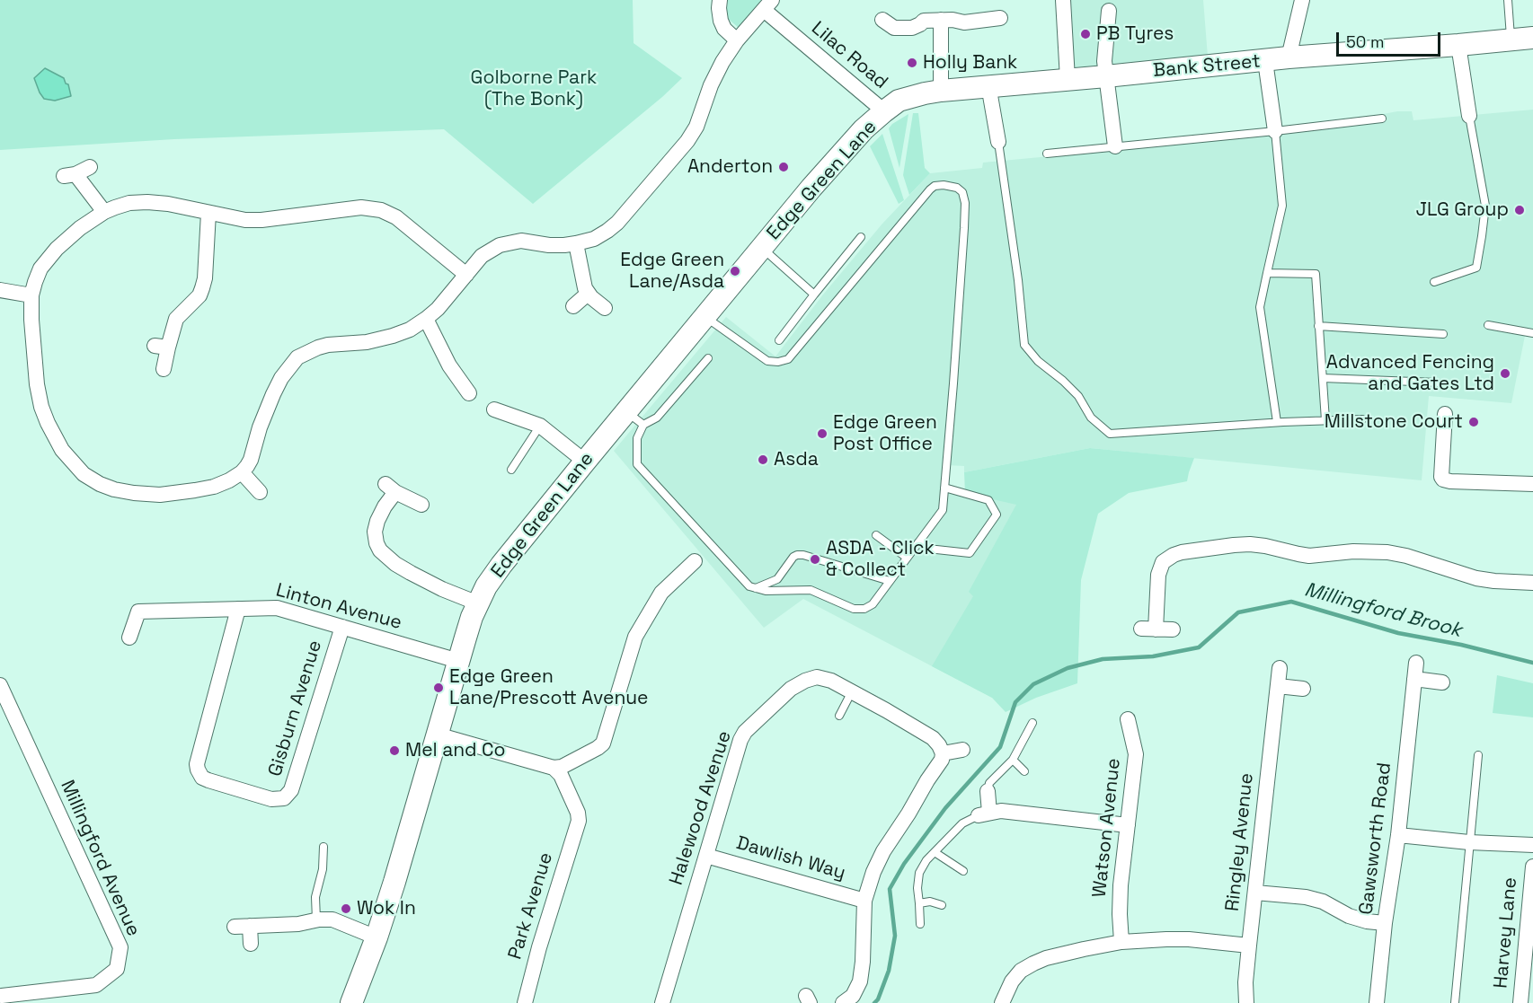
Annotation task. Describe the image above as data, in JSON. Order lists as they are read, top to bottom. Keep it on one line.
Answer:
{"streets":{"street":["Lilac Road","Bank Street","Edge Green Lane","Linton Avenue","Gisburn Avenue","Halewood Avenue","Watson Avenue","Gawsworth Road","Ringley Avenue","Millingford Avenue","Dawlish Way","Park Avenue","Harvey Lane"]},"crossings":[["Lilac Road","Bank Street"],["Lilac Road","Edge Green Lane"],["Bank Street","Edge Green Lane"],["Edge Green Lane","Linton Avenue"],["Linton Avenue","Gisburn Avenue"],["Halewood Avenue","Dawlish Way"]],"water":["Millingford Brook"],"parks":["Golborne Park (The Bonk)"],"places":["PB Tyres","Holly Bank","Anderton","JLG Group","Edge Green Lane/Asda","Advanced Fencing and Gates Ltd","Millstone Court","Edge Green Post Office","Asda","ASDA - Click & Collect","Edge Green Lane/Prescott Avenue","Mel and Co","Wok In"],"scale_bar":"50 m"}
